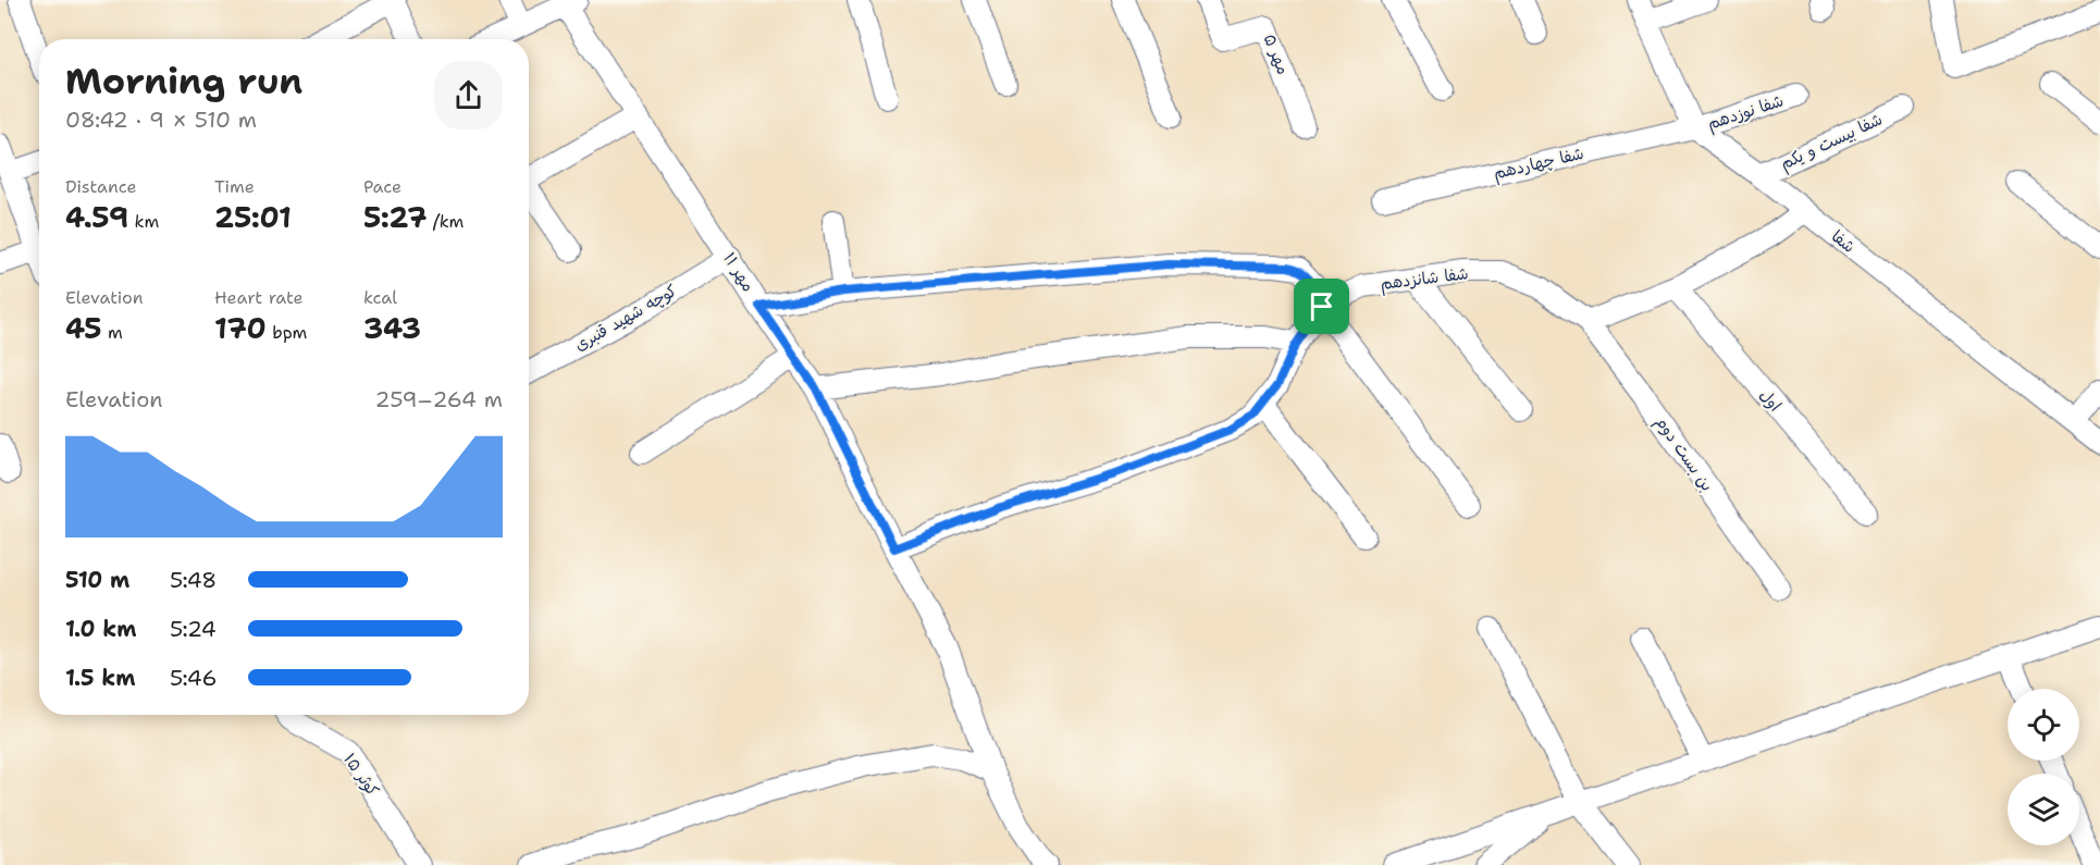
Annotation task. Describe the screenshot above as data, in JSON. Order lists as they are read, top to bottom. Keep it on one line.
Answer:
{"streets":{"street":["مهر ۵","شفا نوزدهم","شفا بیست و یکم","شفا چهاردهم","شفا","مهر ۱۱","شفا شانزدهم","کوچه شهید قنبری","اول","بن بست دوم","کوثر ۱۵"]},"crossings":[["شفا نوزدهم","شفا چهاردهم"],["شفا نوزدهم","شفا"],["شفا بیست و یکم","شفا"],["شفا چهاردهم","شفا"],["مهر ۱۱","شفا شانزدهم"],["مهر ۱۱","کوچه شهید قنبری"],["شفا شانزدهم","بن بست دوم"]],"page":{"heading":["Morning run","08:42 · 9 × 510 m"],"stats":[["Distance","4.59 km"],["Time","25:01"],["Pace","5:27 /km"],["Elevation","45 m"],["Heart rate","170 bpm"],["kcal","343"]],"chart":["Elevation","259–264 m"],"list":[{"name":"510 m","note":"5:48"},{"name":"1.0 km","note":"5:24"},{"name":"1.5 km","note":"5:46"}]}}
